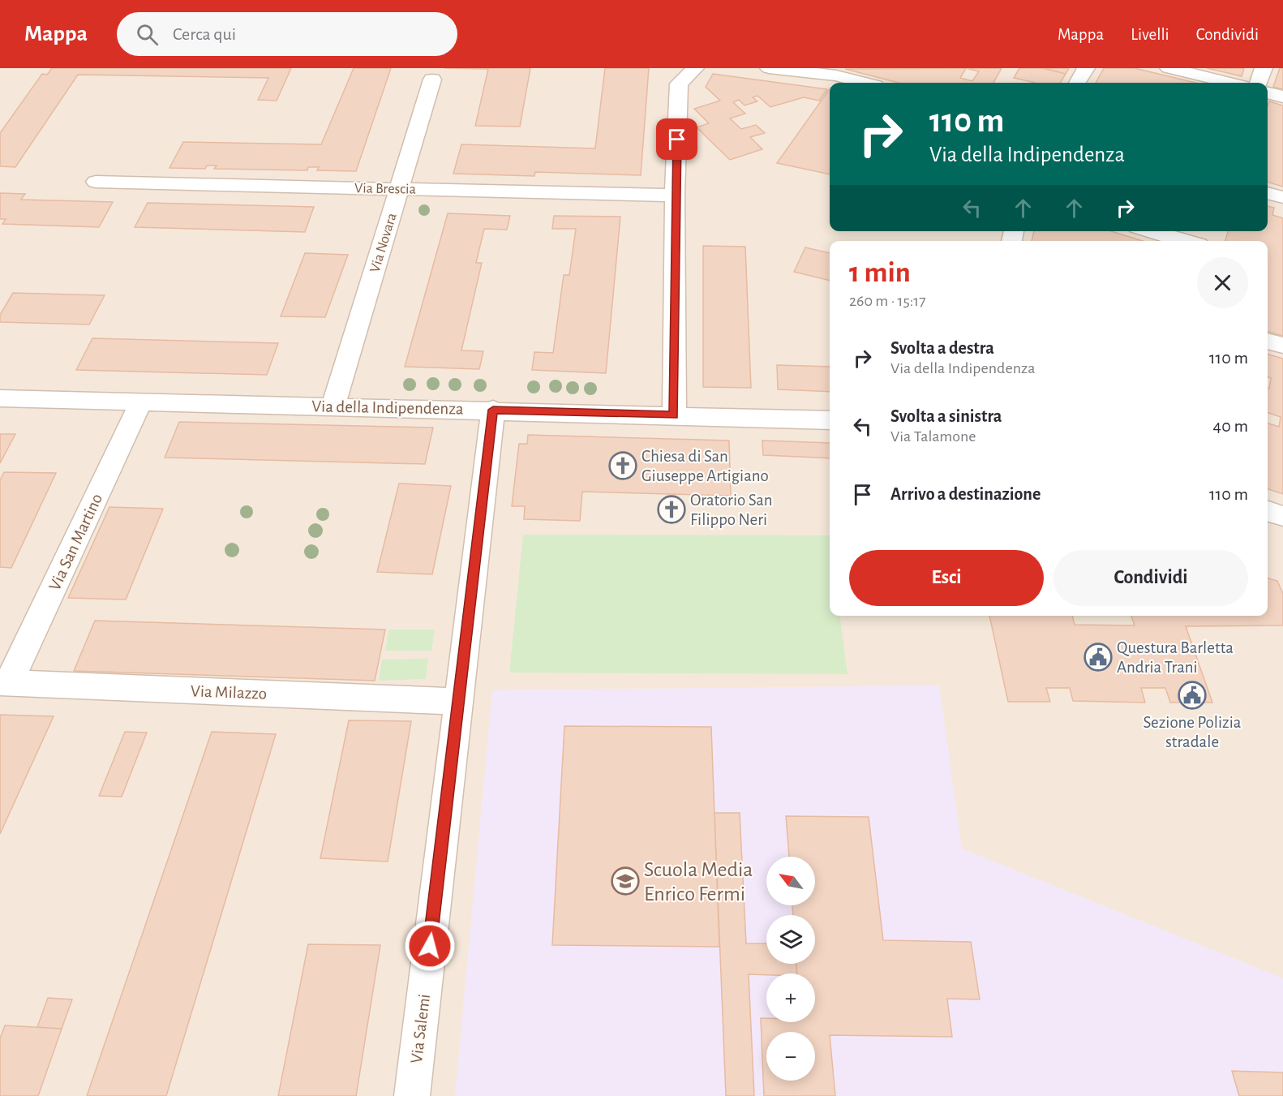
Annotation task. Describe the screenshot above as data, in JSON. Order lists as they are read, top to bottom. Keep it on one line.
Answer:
{"streets":{"street":["Via Brescia","Via Novara","Via della Indipendenza","Via San Martino","Via Milazzo","Via Salemi"]},"crossings":[["Via Brescia","Via Novara"],["Via Novara","Via della Indipendenza"],["Via della Indipendenza","Via San Martino"],["Via della Indipendenza","Via Salemi"],["Via San Martino","Via Milazzo"],["Via Milazzo","Via Salemi"]],"places":{"church":["Chiesa di San Giuseppe Artigiano","Oratorio San Filippo Neri"],"public building":["Questura Barletta Andria Trani","Sezione Polizia stradale"],"school or university":["Scuola Media Enrico Fermi"]},"north":"top left","page":{"header":"Mappa","search":"Cerca qui","nav":["Mappa","Livelli","Condividi"],"turn":["110 m","Via della Indipendenza"],"heading":["1 min","260 m · 15:17"],"list":[{"name":"Svolta a destra","note":"Via della Indipendenza","value":"110 m"},{"name":"Svolta a sinistra","note":"Via Talamone","value":"40 m"},{"name":"Arrivo a destinazione","value":"110 m"}],"buttons":["Esci","Condividi"],"map_buttons":["+","−"]}}
